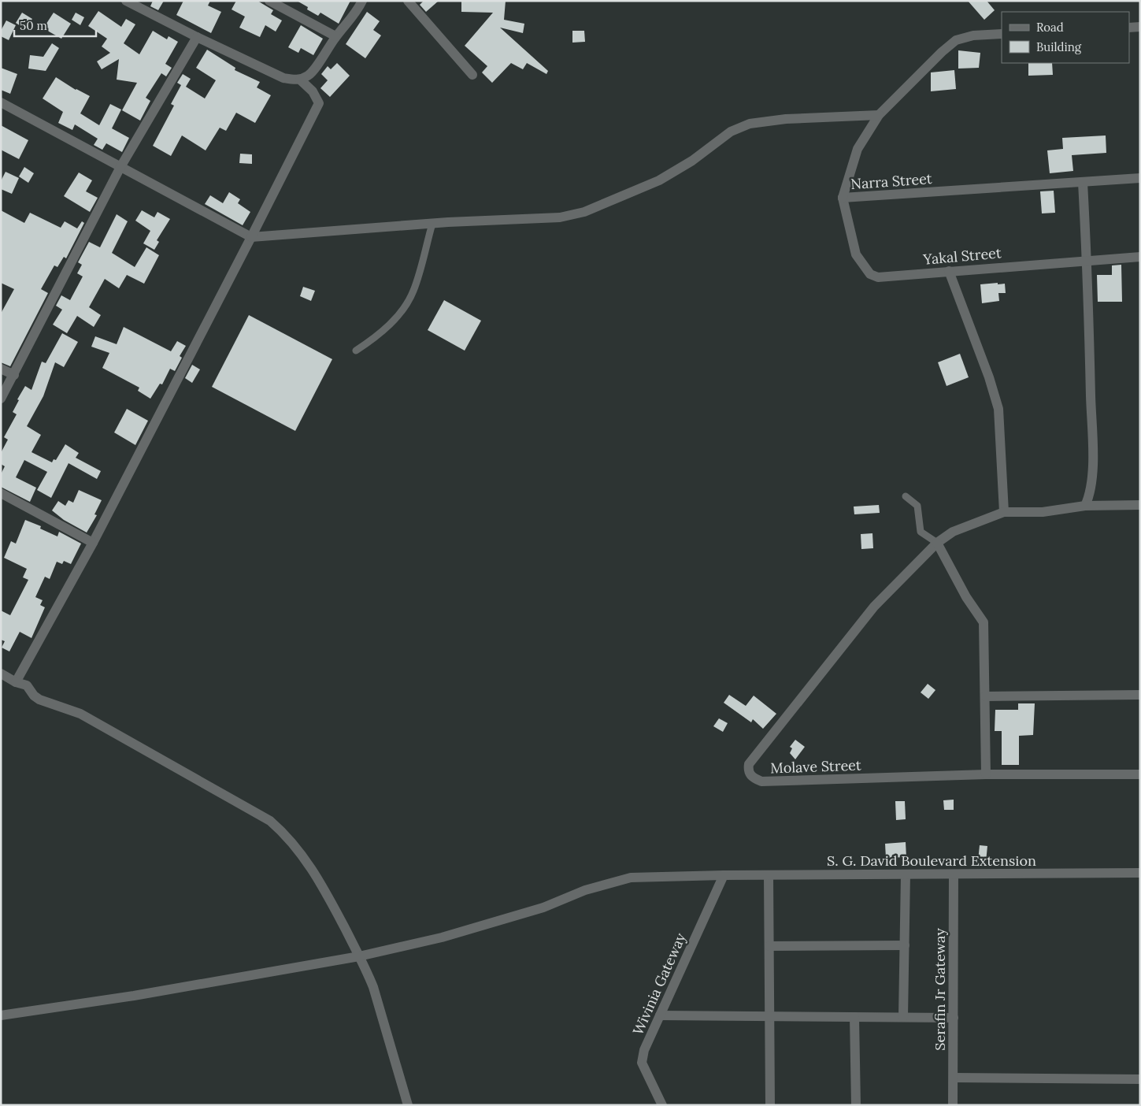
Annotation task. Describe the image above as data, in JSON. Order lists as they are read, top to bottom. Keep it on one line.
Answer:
{"streets":{"street":["Narra Street","Yakal Street","Molave Street","S. G. David Boulevard Extension","Wivinia Gateway","Serafin Jr Gateway"]},"crossings":[["Narra Street","Yakal Street"],["S. G. David Boulevard Extension","Wivinia Gateway"],["S. G. David Boulevard Extension","Serafin Jr Gateway"]],"legend":["Road","Building"],"scale_bar":"50 m"}
